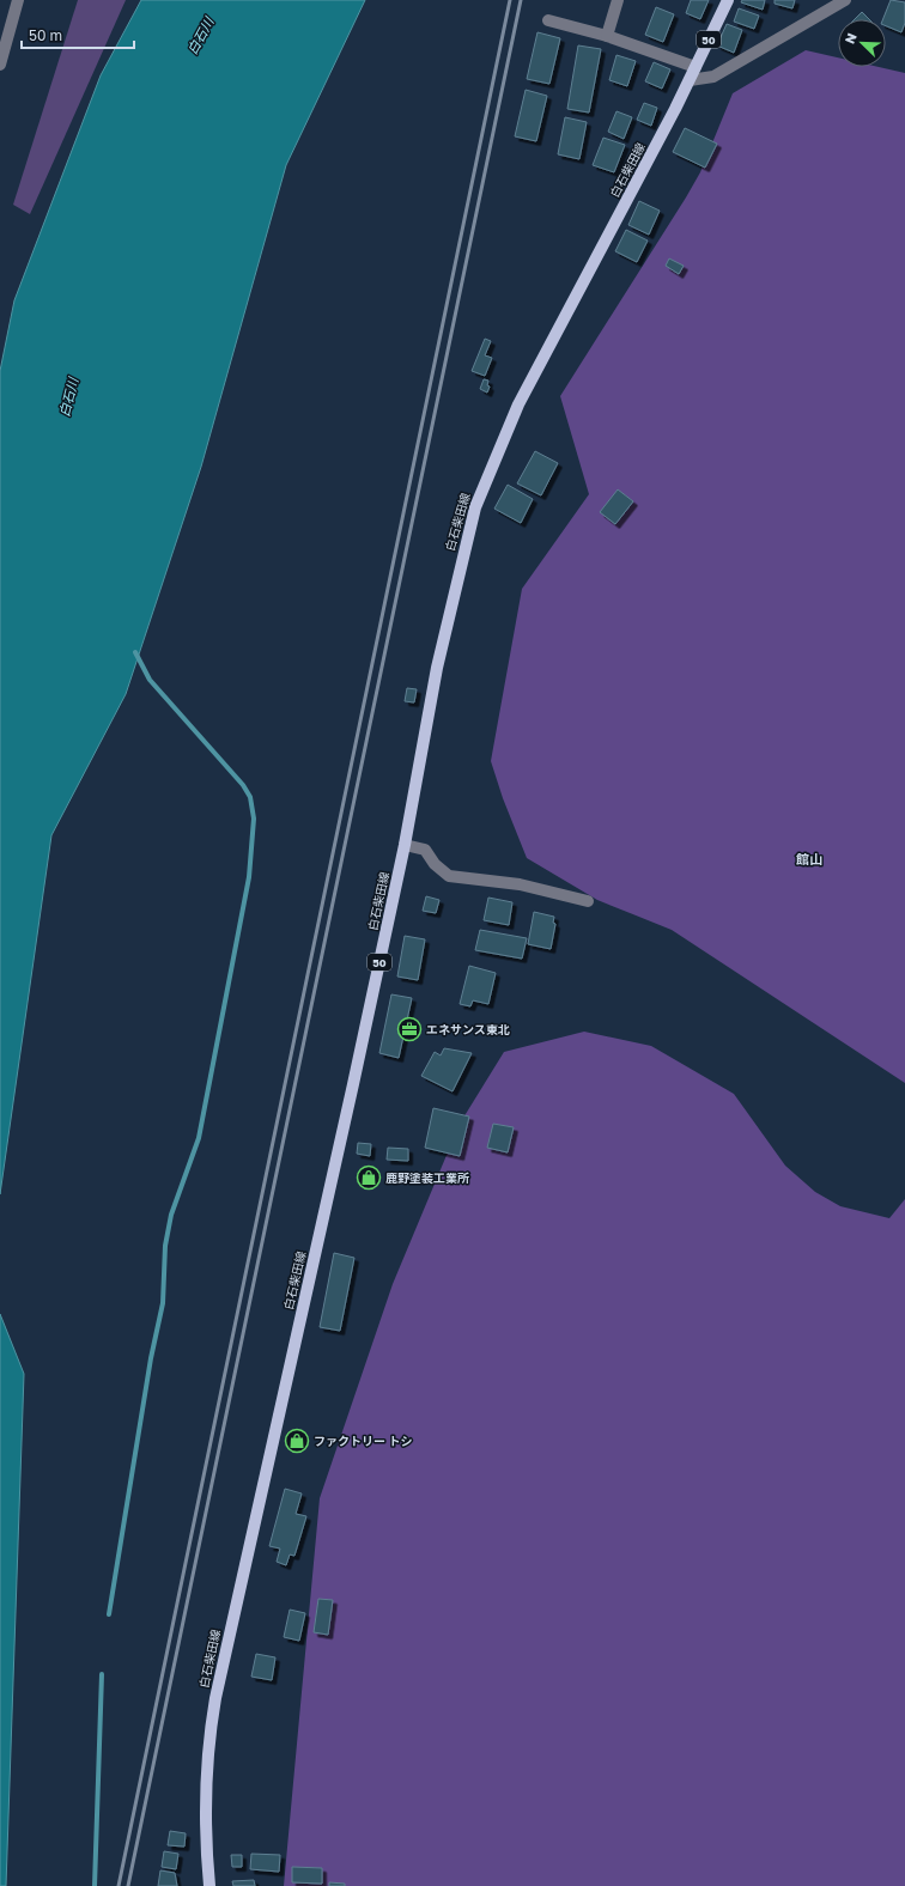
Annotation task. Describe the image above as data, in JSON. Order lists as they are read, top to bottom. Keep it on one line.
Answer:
{"streets":{"main road":["50","白石柴田線"]},"districts":["館山"],"water":["白石川"],"places":{"office":["エネサンス東北"],"shop":["鹿野塗装工業所","ファクトリー トシ"]},"scale_bar":"50 m","north":"top left"}
